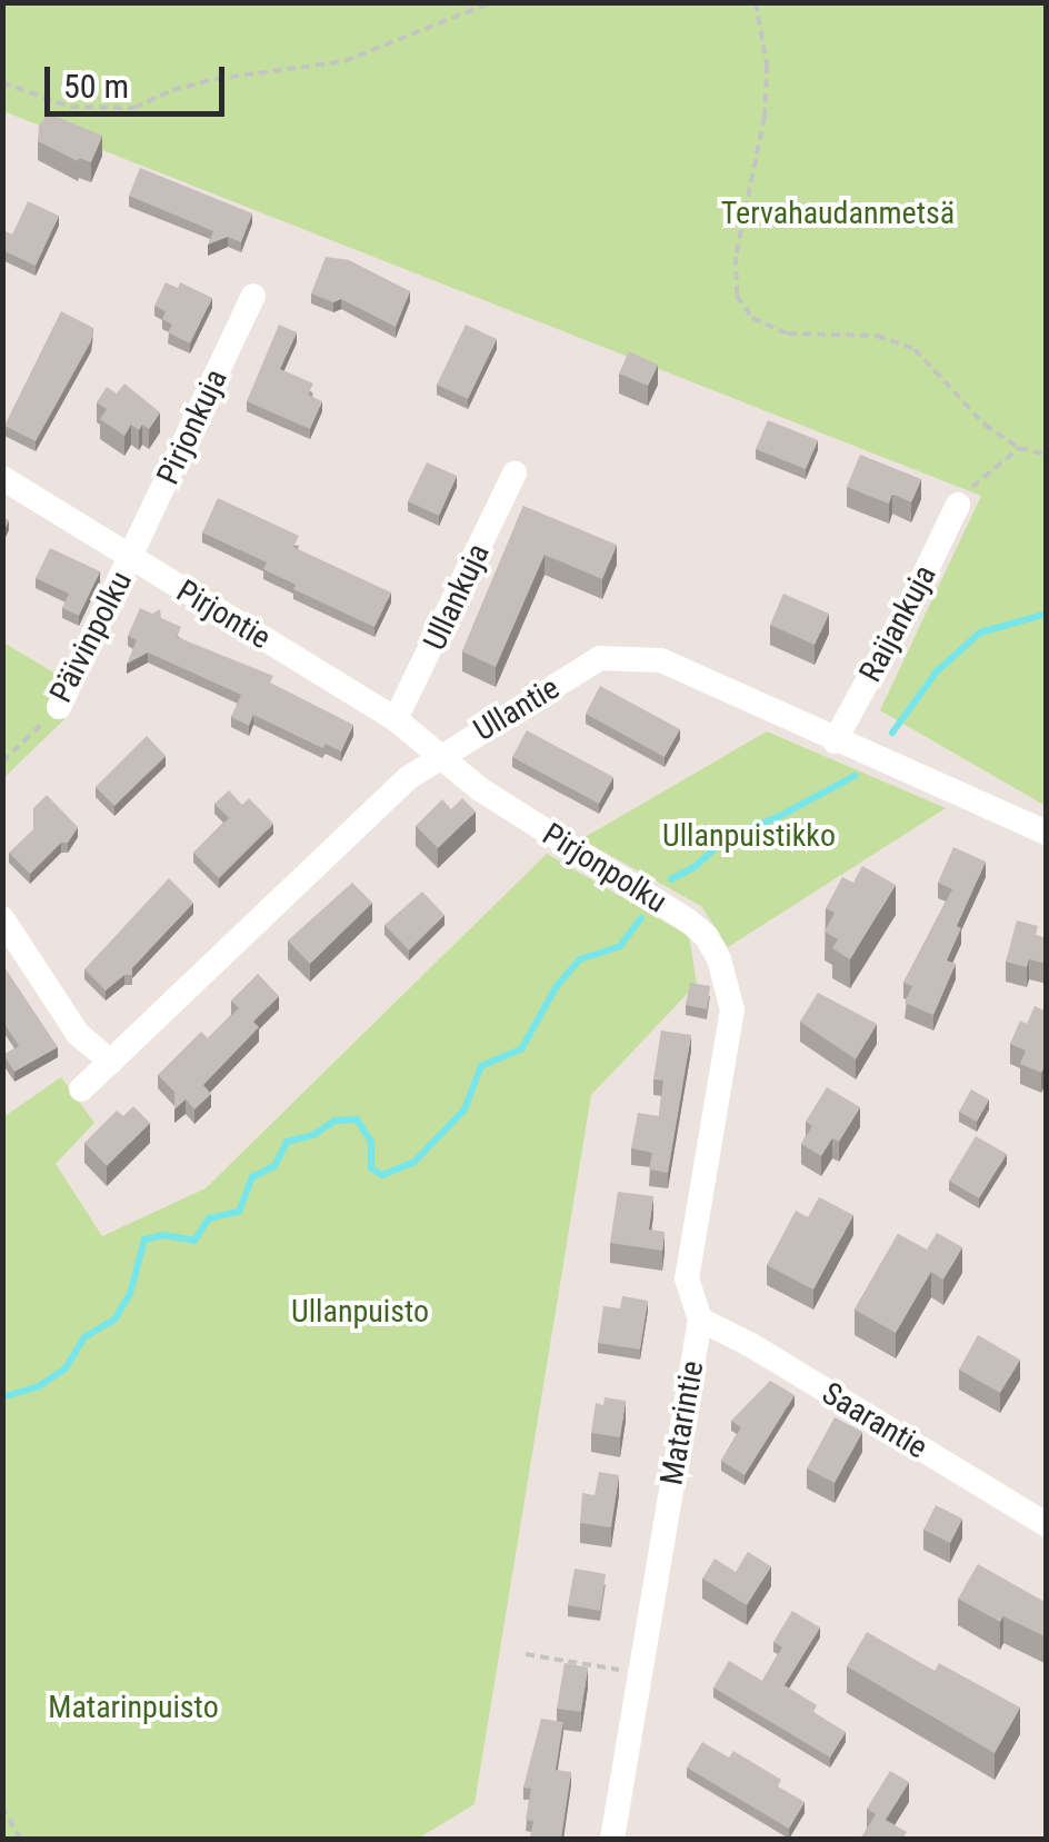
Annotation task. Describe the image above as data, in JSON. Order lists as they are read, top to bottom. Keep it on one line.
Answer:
{"streets":{"street":["Pirjonkuja","Ullankuja","Pirjontie","Raijankuja","Päivinpolku","Ullantie","Pirjonpolku","Saarantie","Matarintie"]},"crossings":[["Pirjonkuja","Pirjontie"],["Pirjonkuja","Päivinpolku"],["Ullankuja","Pirjontie"],["Pirjontie","Päivinpolku"],["Pirjontie","Ullantie"],["Pirjontie","Pirjonpolku"],["Raijankuja","Ullantie"],["Ullantie","Pirjonpolku"],["Pirjonpolku","Matarintie"],["Saarantie","Matarintie"]],"parks":["Tervahaudanmetsä","Ullanpuistikko","Ullanpuisto","Matarinpuisto"],"scale_bar":"50 m"}
